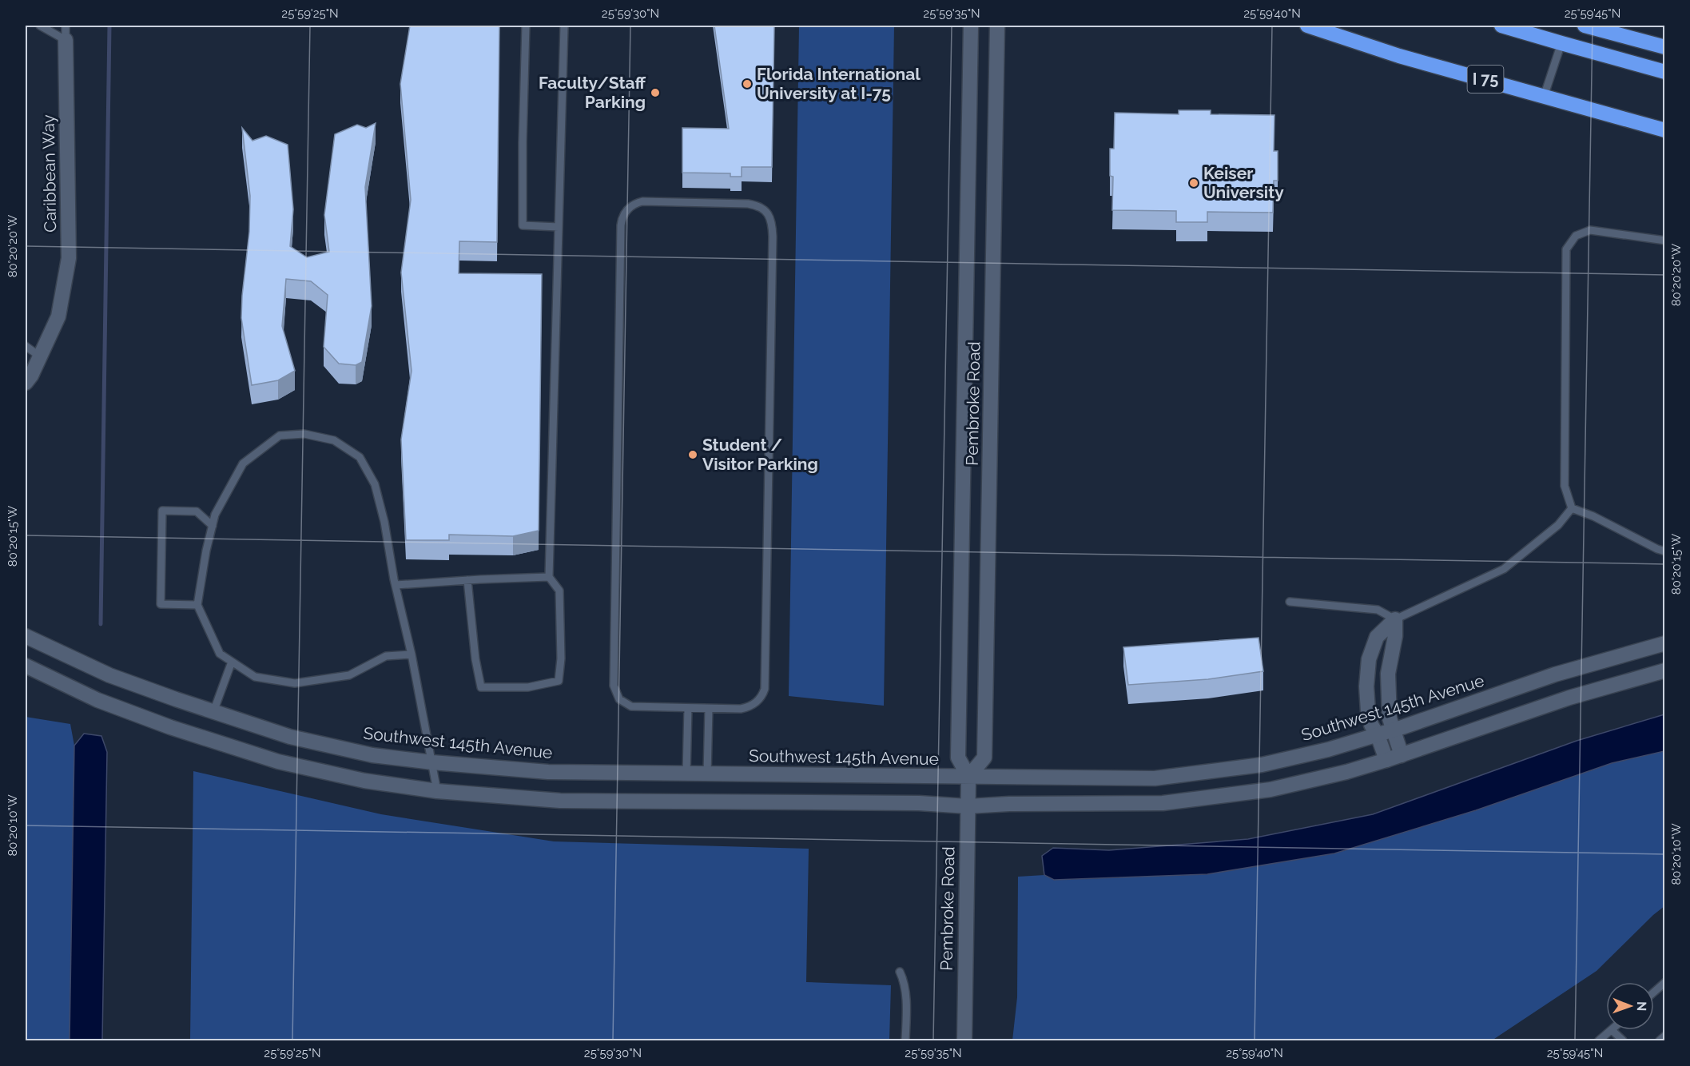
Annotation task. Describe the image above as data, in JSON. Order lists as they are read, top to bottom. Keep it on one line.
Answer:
{"streets":{"highway":["I 75"],"street":["Caribbean Way","Pembroke Road","Southwest 145th Avenue"]},"crossings":[["Pembroke Road","Southwest 145th Avenue"]],"places":["Florida International University at I-75","Faculty/Staff Parking","Keiser University","Student / Visitor Parking"],"north":"right","coordinates":["25°59'25\"N","25°59'30\"N","25°59'35\"N","25°59'40\"N","25°59'45\"N","80°20'20\"W","80°20'15\"W","80°20'10\"W"]}
